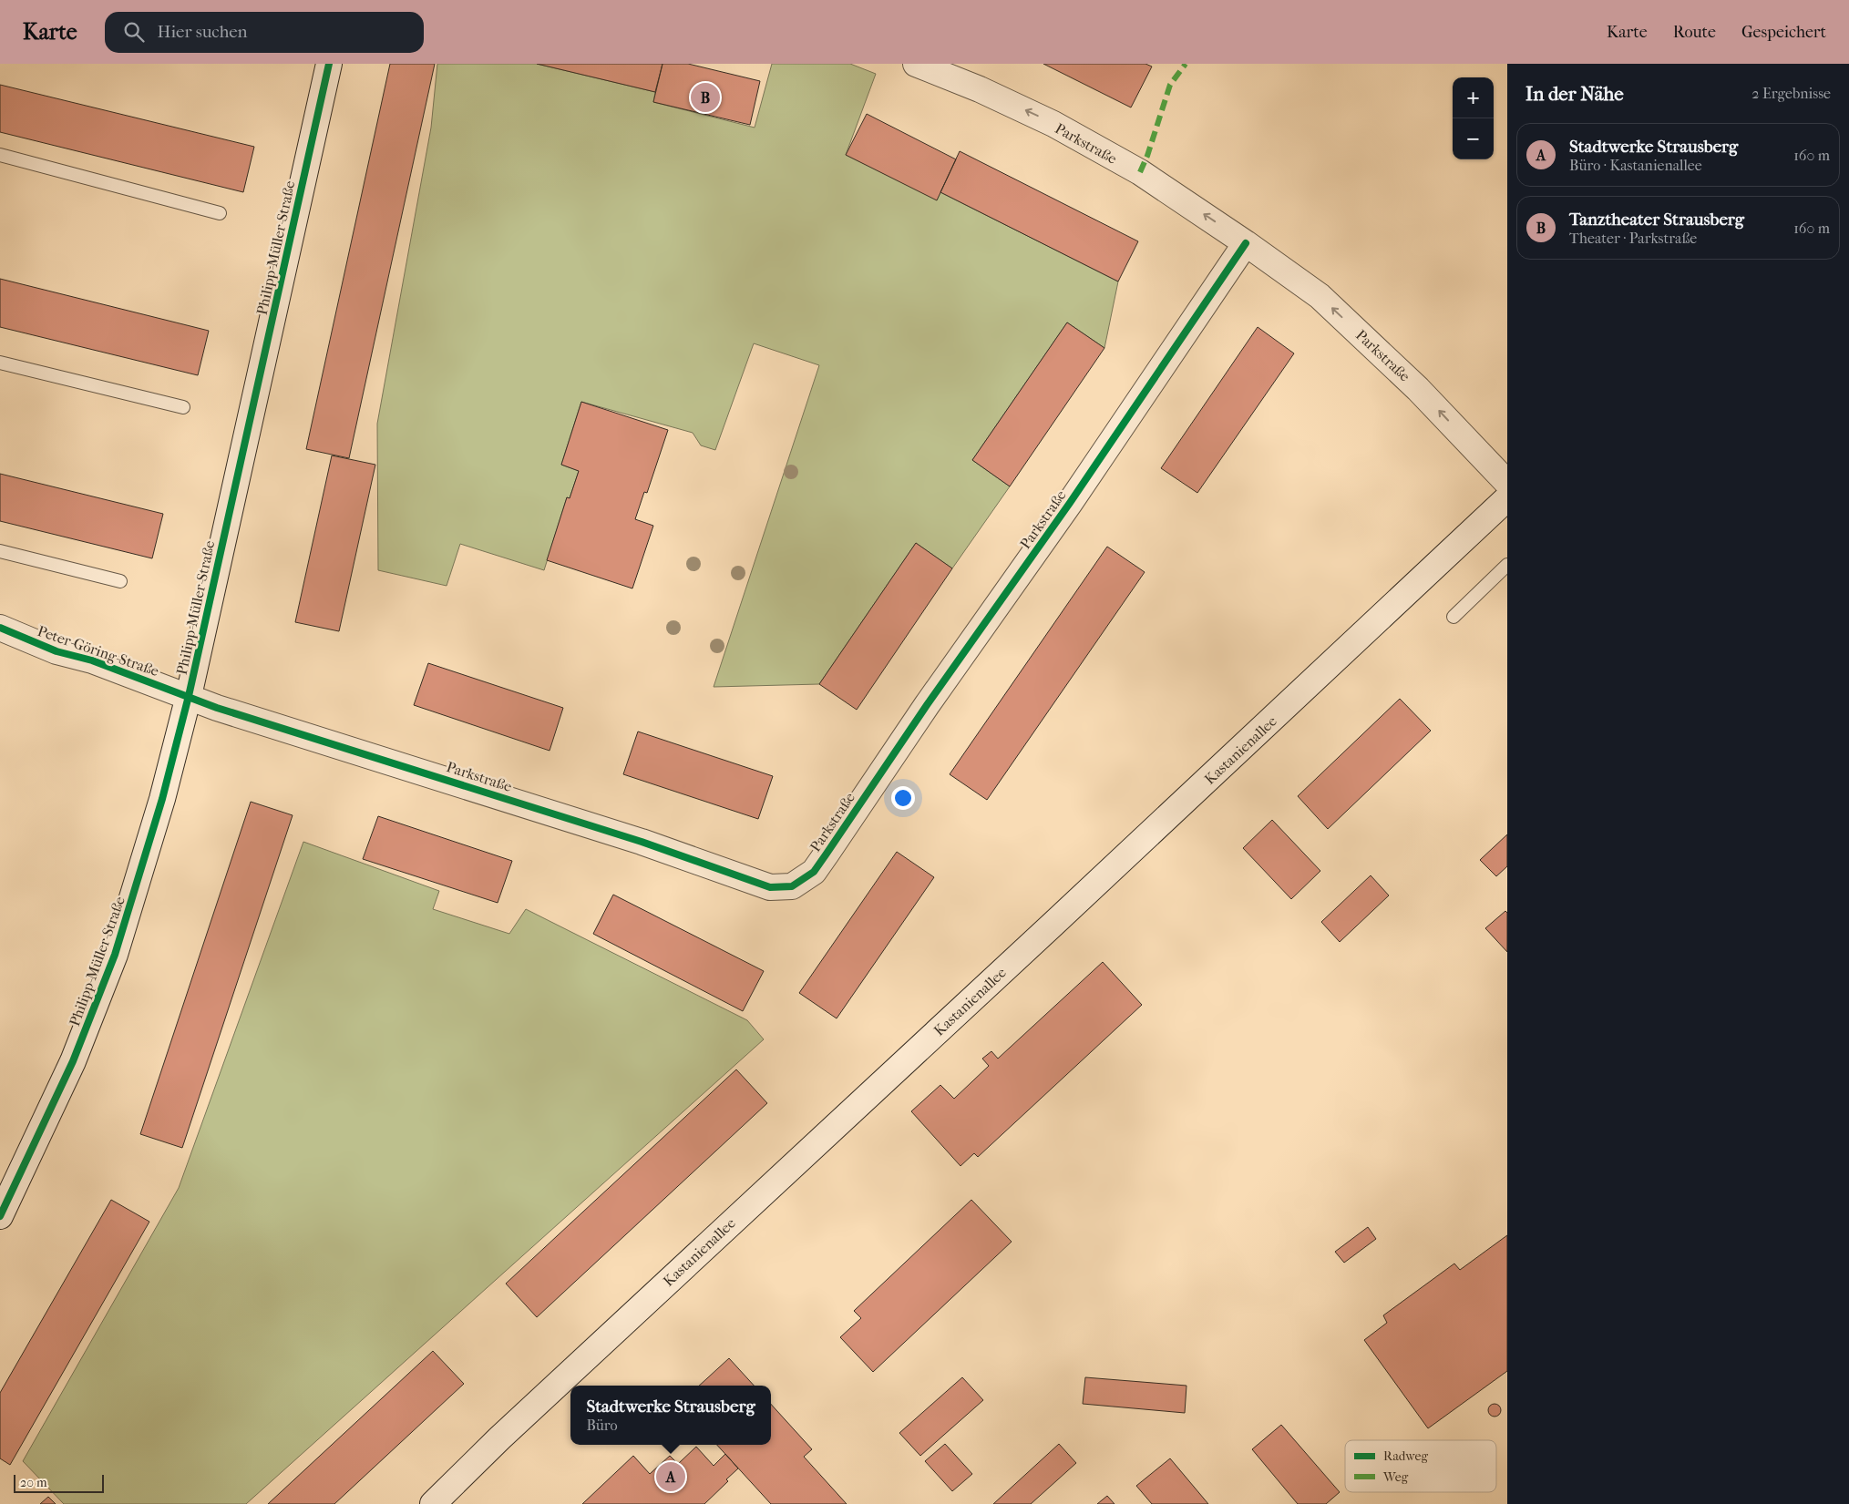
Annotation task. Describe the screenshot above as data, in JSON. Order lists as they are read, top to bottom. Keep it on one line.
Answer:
{"streets":{"street":["Parkstraße","Philipp-Müller-Straße","Peter-Göring-Straße","Kastanienallee"]},"crossings":[["Parkstraße","Philipp-Müller-Straße"],["Parkstraße","Peter-Göring-Straße"],["Philipp-Müller-Straße","Peter-Göring-Straße"]],"legend":["Radweg","Weg"],"scale_bar":"20 m","page":{"header":"Karte","search":"Hier suchen","nav":["Karte","Route","Gespeichert"],"heading":["In der Nähe","2 Ergebnisse"],"map_buttons":["+","−"],"pins":["B","A"],"list":[{"mark":"A","name":"Stadtwerke Strausberg","note":"Büro · Kastanienallee","value":"160 m"},{"mark":"B","name":"Tanztheater Strausberg","note":"Theater · Parkstraße","value":"160 m"}],"popup":["Stadtwerke Strausberg","Büro"],"scale":"20 m"}}
